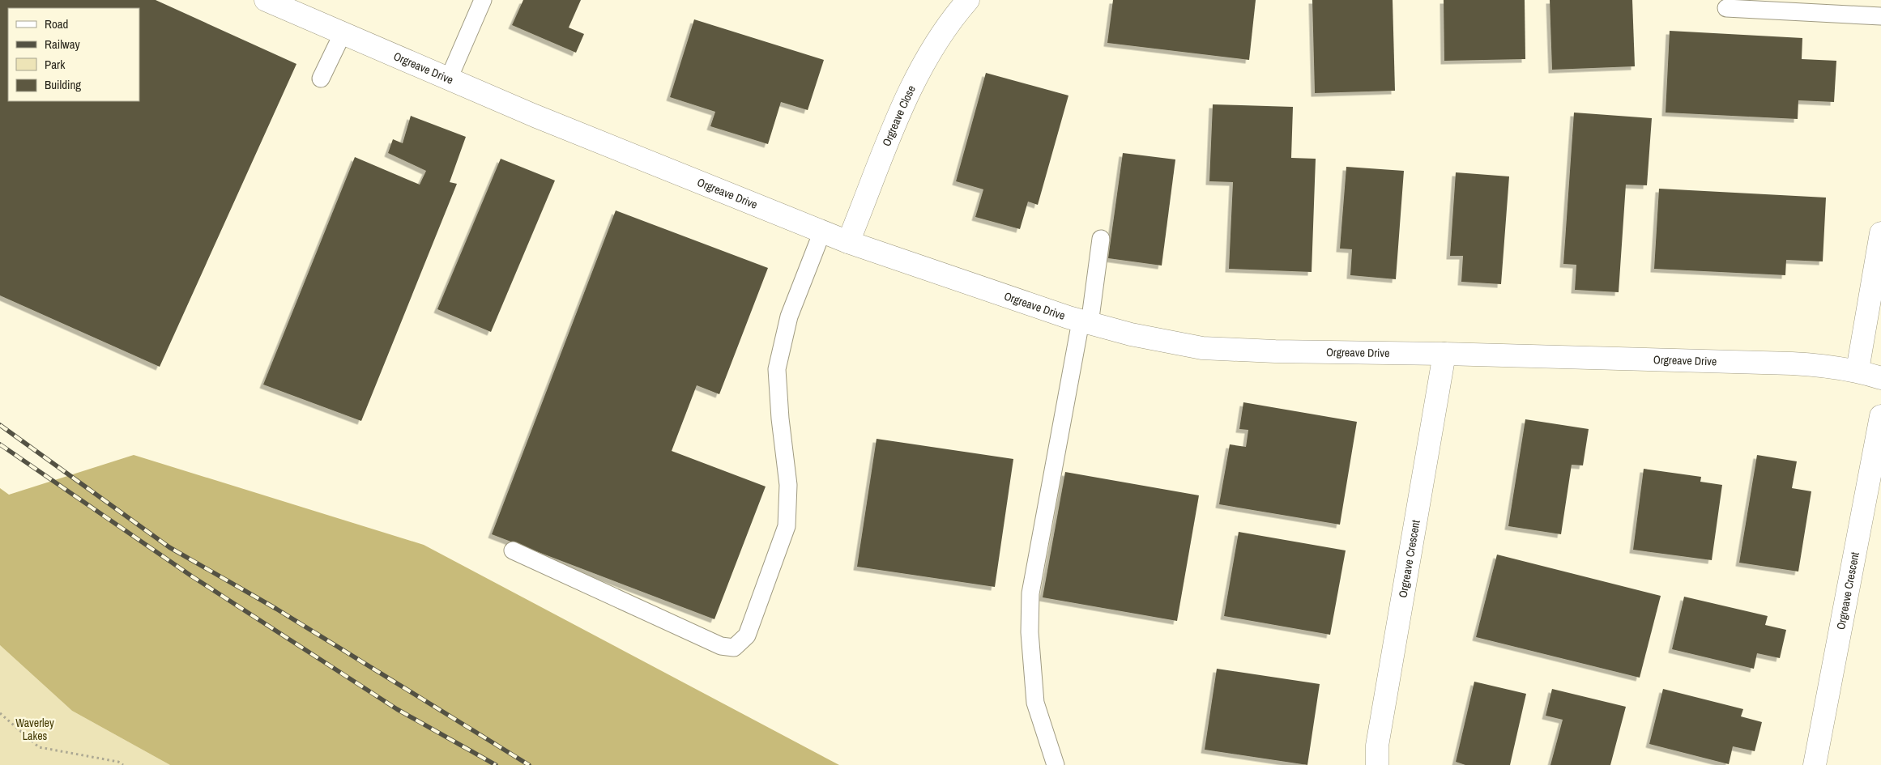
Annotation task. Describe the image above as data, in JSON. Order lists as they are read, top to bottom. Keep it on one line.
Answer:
{"streets":{"street":["Orgreave Drive","Orgreave Close","Orgreave Crescent"]},"crossings":[["Orgreave Drive","Orgreave Close"],["Orgreave Drive","Orgreave Crescent"]],"parks":["Waverley Lakes"],"legend":["Road","Railway","Park","Building"]}
